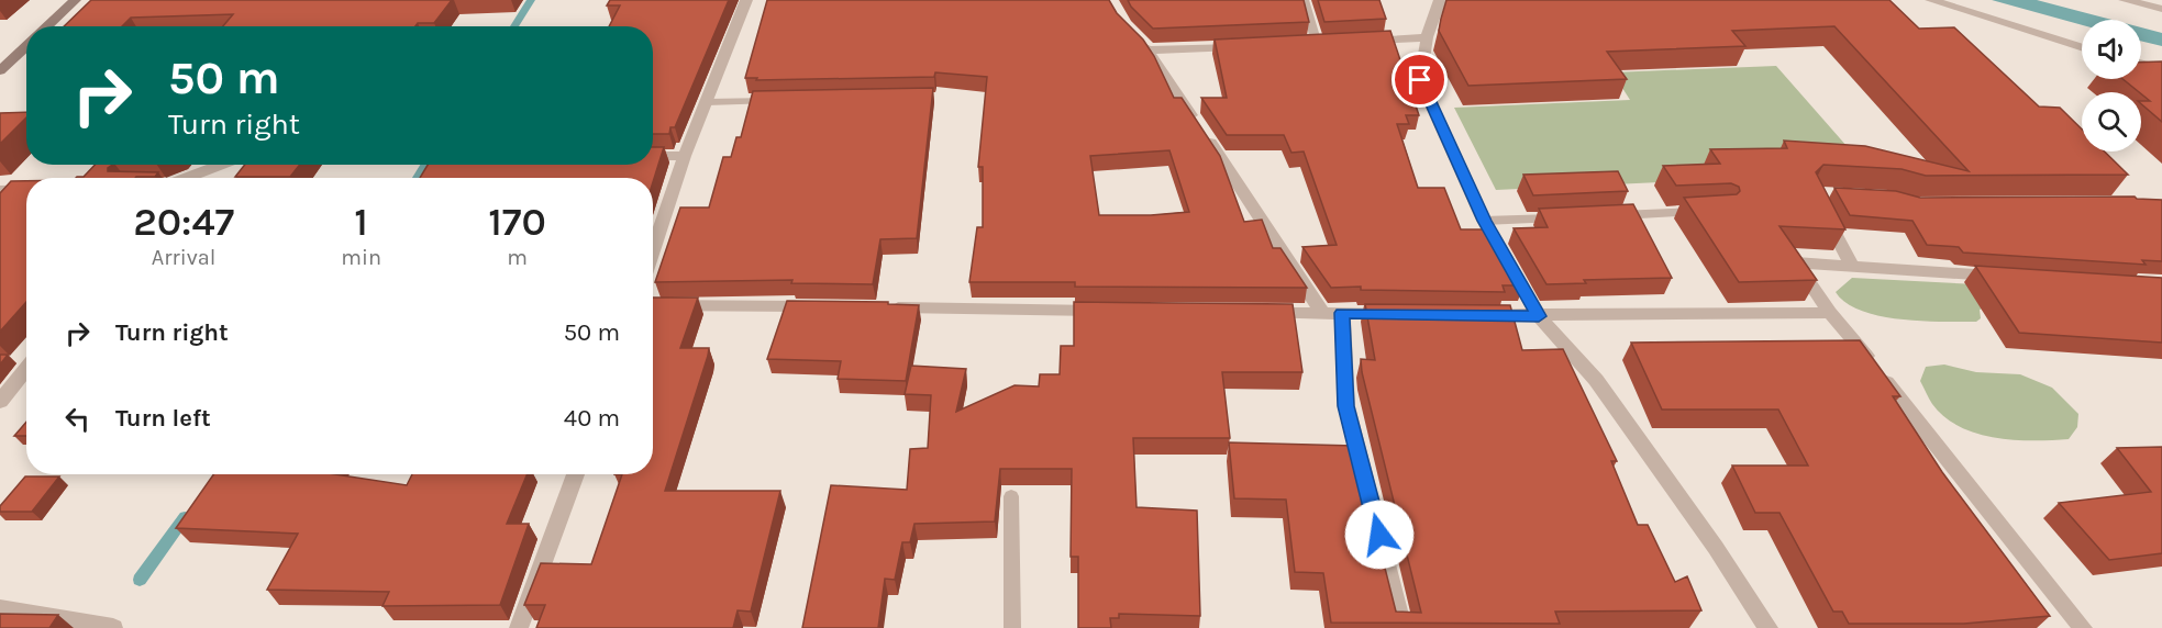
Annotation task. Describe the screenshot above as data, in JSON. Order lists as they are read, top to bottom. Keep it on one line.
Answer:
{"page":{"turn":["50 m","Turn right"],"eta":["20:47","Arrival","1","min","170","m"],"list":[{"name":"Turn right","value":"50 m"},{"name":"Turn left","value":"40 m"}]}}
